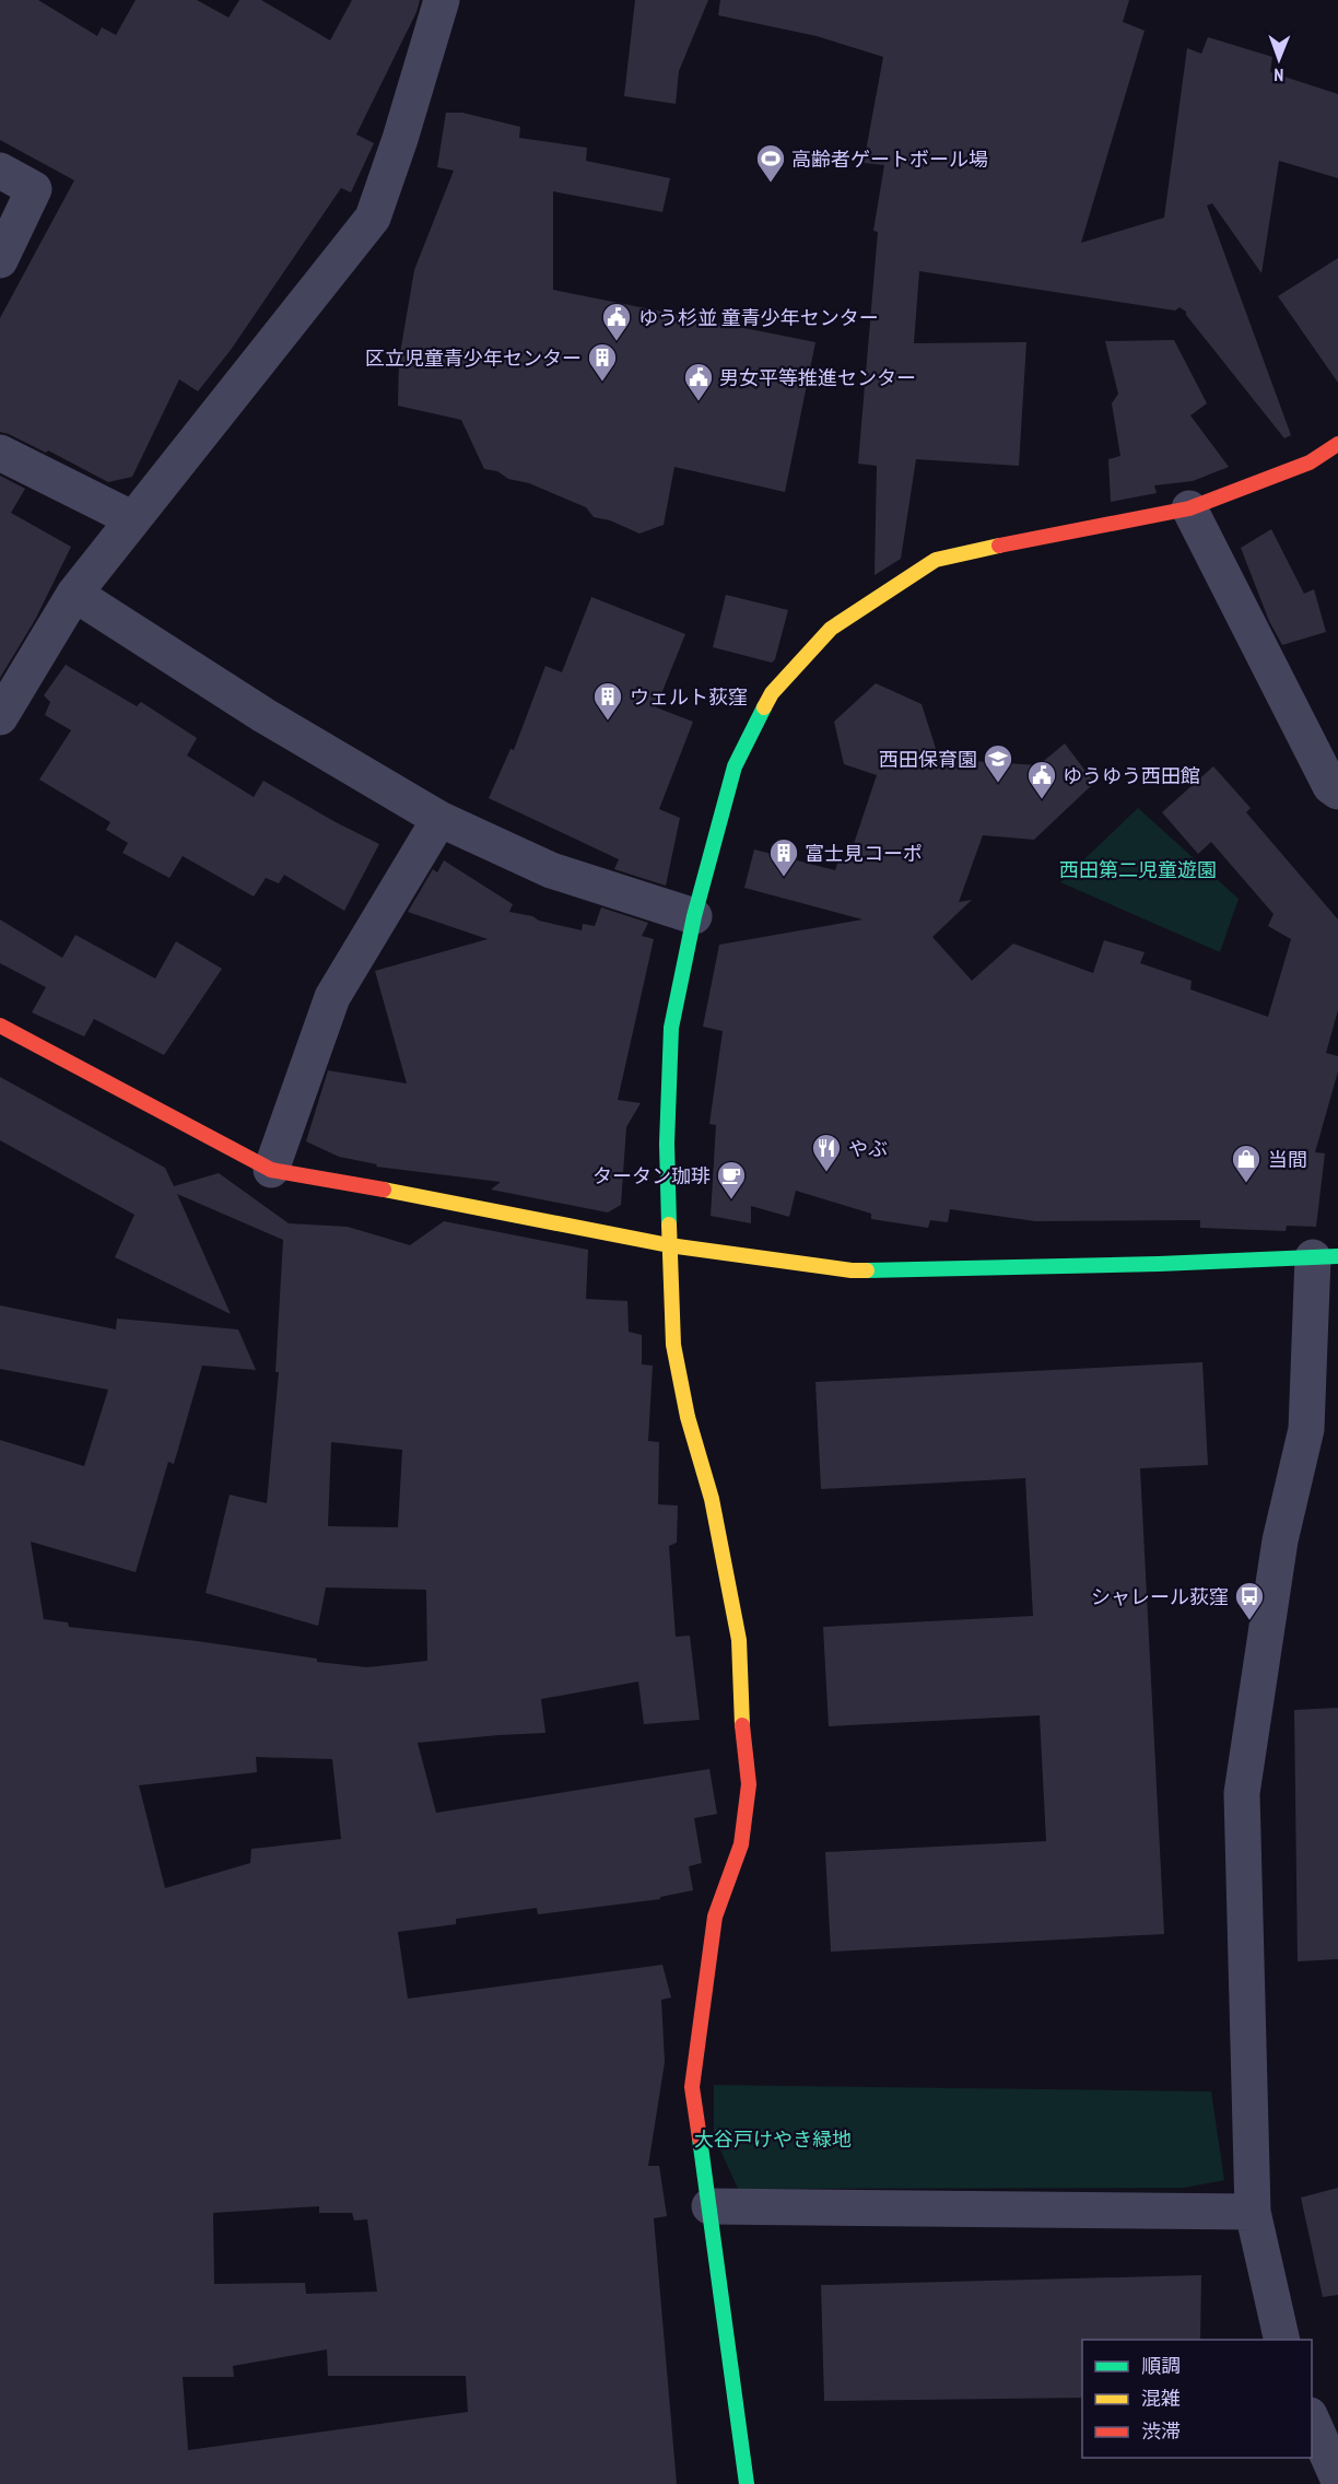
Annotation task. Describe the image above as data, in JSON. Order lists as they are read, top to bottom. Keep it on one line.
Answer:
{"parks":["西田第二児童遊園","大谷戸けやき緑地"],"places":{"sports":["高齢者ゲートボール場"],"public building":["ゆう杉並 童青少年センター","男女平等推進センター","ゆうゆう西田館"],"building":["区立児童青少年センター","ウェルト荻窪","富士見コーポ"],"school or university":["西田保育園"],"restaurant":["やぶ"],"shop":["当間"],"cafe":["タータン珈琲"],"bus stop":["シャレール荻窪"]},"legend":["順調","混雑","渋滞"],"north":"bottom"}
